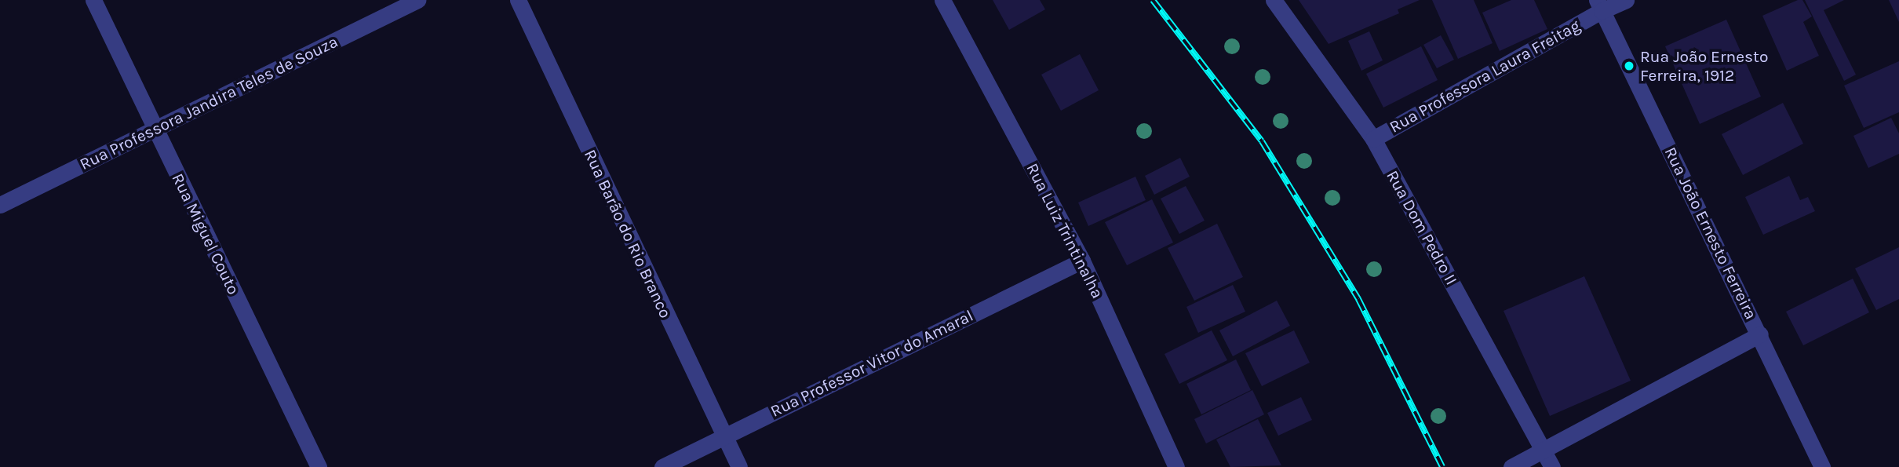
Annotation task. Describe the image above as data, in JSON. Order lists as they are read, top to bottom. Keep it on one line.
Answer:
{"streets":{"street":["Rua Professora Laura Freitag","Rua Professora Jandira Teles de Souza","Rua Dom Pedro II","Rua Luiz Trintinalha","Rua João Ernesto Ferreira","Rua Miguel Couto","Rua Barão do Rio Branco","Rua Professor Vitor do Amaral"]},"crossings":[["Rua Professora Laura Freitag","Rua Dom Pedro II"],["Rua Professora Laura Freitag","Rua João Ernesto Ferreira"],["Rua Professora Jandira Teles de Souza","Rua Miguel Couto"],["Rua Luiz Trintinalha","Rua Professor Vitor do Amaral"],["Rua Barão do Rio Branco","Rua Professor Vitor do Amaral"]],"places":["Rua João Ernesto Ferreira, 1912"]}
